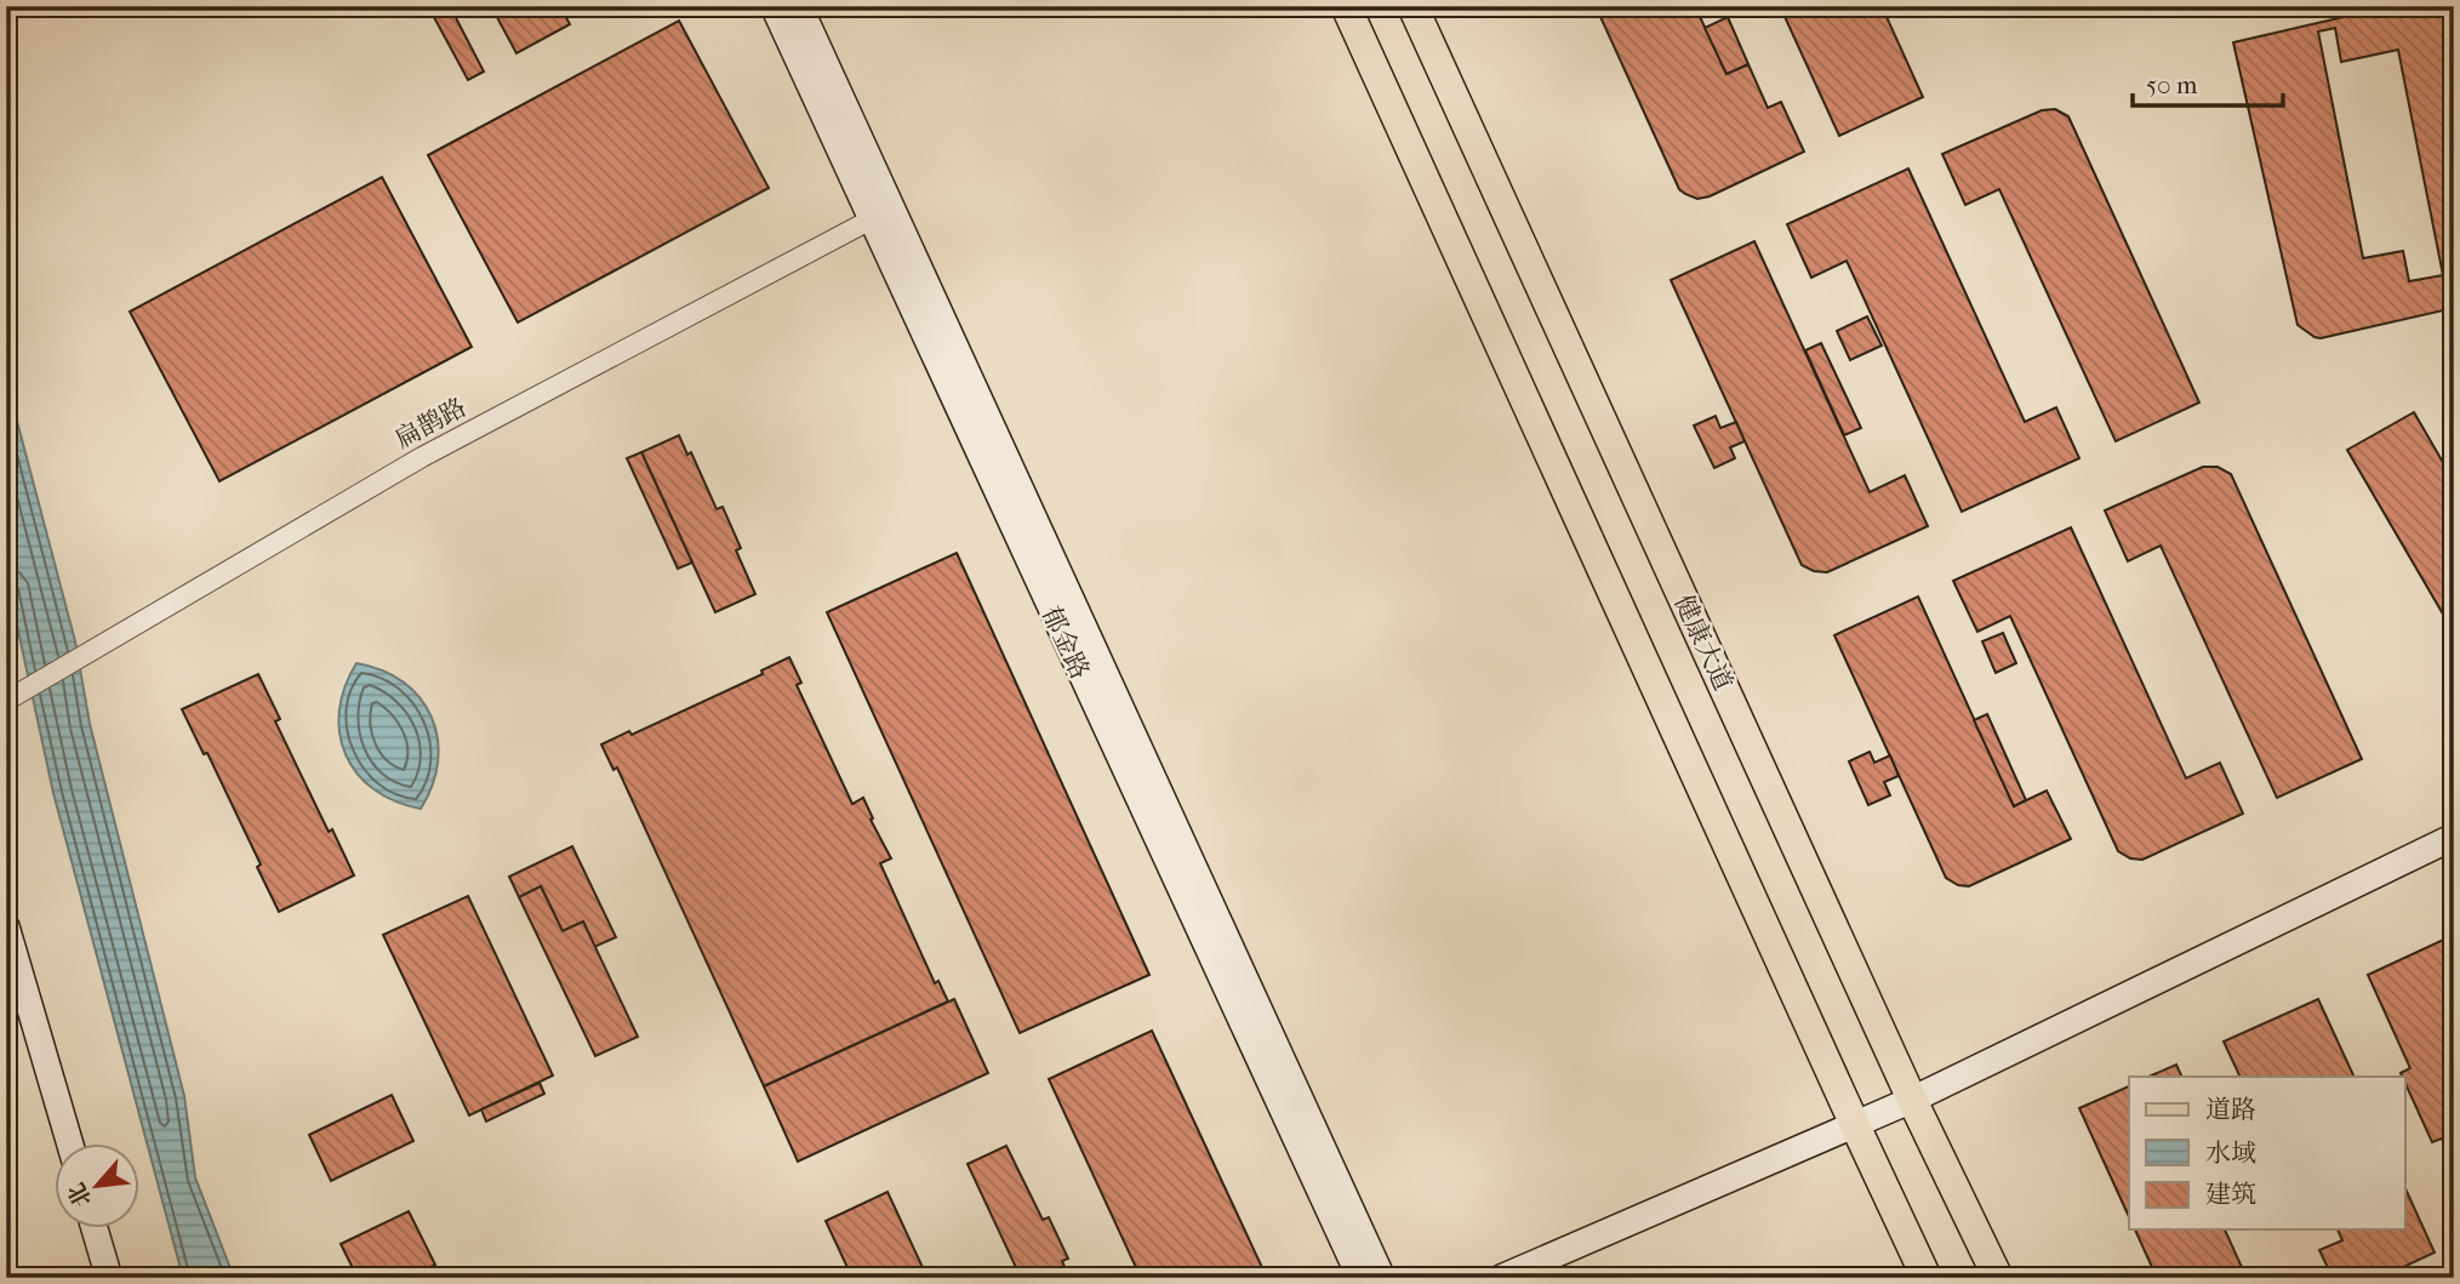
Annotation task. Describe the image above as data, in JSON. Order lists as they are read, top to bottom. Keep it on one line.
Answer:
{"streets":{"main road":["健康大道"],"street":["扁鹊路","郁金路"]},"crossings":[["扁鹊路","郁金路"]],"legend":["道路","水域","建筑"],"scale_bar":"50 m","north":"bottom left"}
